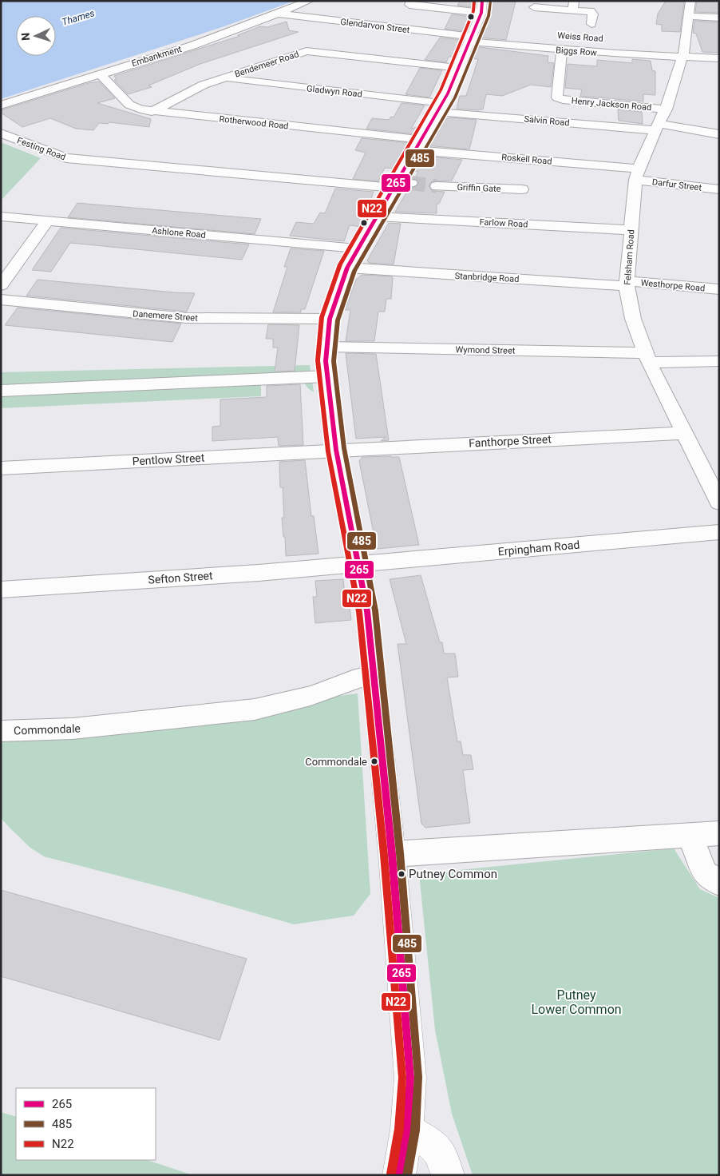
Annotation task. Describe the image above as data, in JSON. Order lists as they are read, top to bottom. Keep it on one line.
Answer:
{"streets":{"street":["Glendarvon Street","Biggs Row","Embankment","Bendemeer Road","Gladwyn Road","Henry Jackson Road","Salvin Road","Rotherwood Road","Festing Road","Roskell Road","Darfur Street","Griffin Gate","Farlow Road","Ashlone Road","Felsham Road","Stanbridge Road","Westhorpe Road","Danemere Street","Wymond Street","Fanthorpe Street","Pentlow Street","Erpingham Road","Sefton Street","Commondale"]},"crossings":[["Glendarvon Street","Biggs Row"],["Glendarvon Street","Embankment"],["Biggs Row","Henry Jackson Road"],["Biggs Row","Felsham Road"],["Embankment","Rotherwood Road"],["Bendemeer Road","Gladwyn Road"],["Bendemeer Road","Rotherwood Road"],["Gladwyn Road","Salvin Road"],["Henry Jackson Road","Felsham Road"],["Salvin Road","Felsham Road"],["Rotherwood Road","Roskell Road"],["Roskell Road","Darfur Street"],["Roskell Road","Felsham Road"],["Darfur Street","Felsham Road"],["Farlow Road","Felsham Road"],["Felsham Road","Stanbridge Road"],["Felsham Road","Westhorpe Road"],["Felsham Road","Wymond Street"],["Felsham Road","Fanthorpe Street"],["Stanbridge Road","Westhorpe Road"],["Fanthorpe Street","Pentlow Street"],["Erpingham Road","Sefton Street"]],"water":["Thames"],"parks":["Putney Lower Common"],"places":["Commondale","Putney Common"],"lines":["transit line 265","transit line N22","transit line 485"],"legend":["265","485","N22"],"north":"left"}
